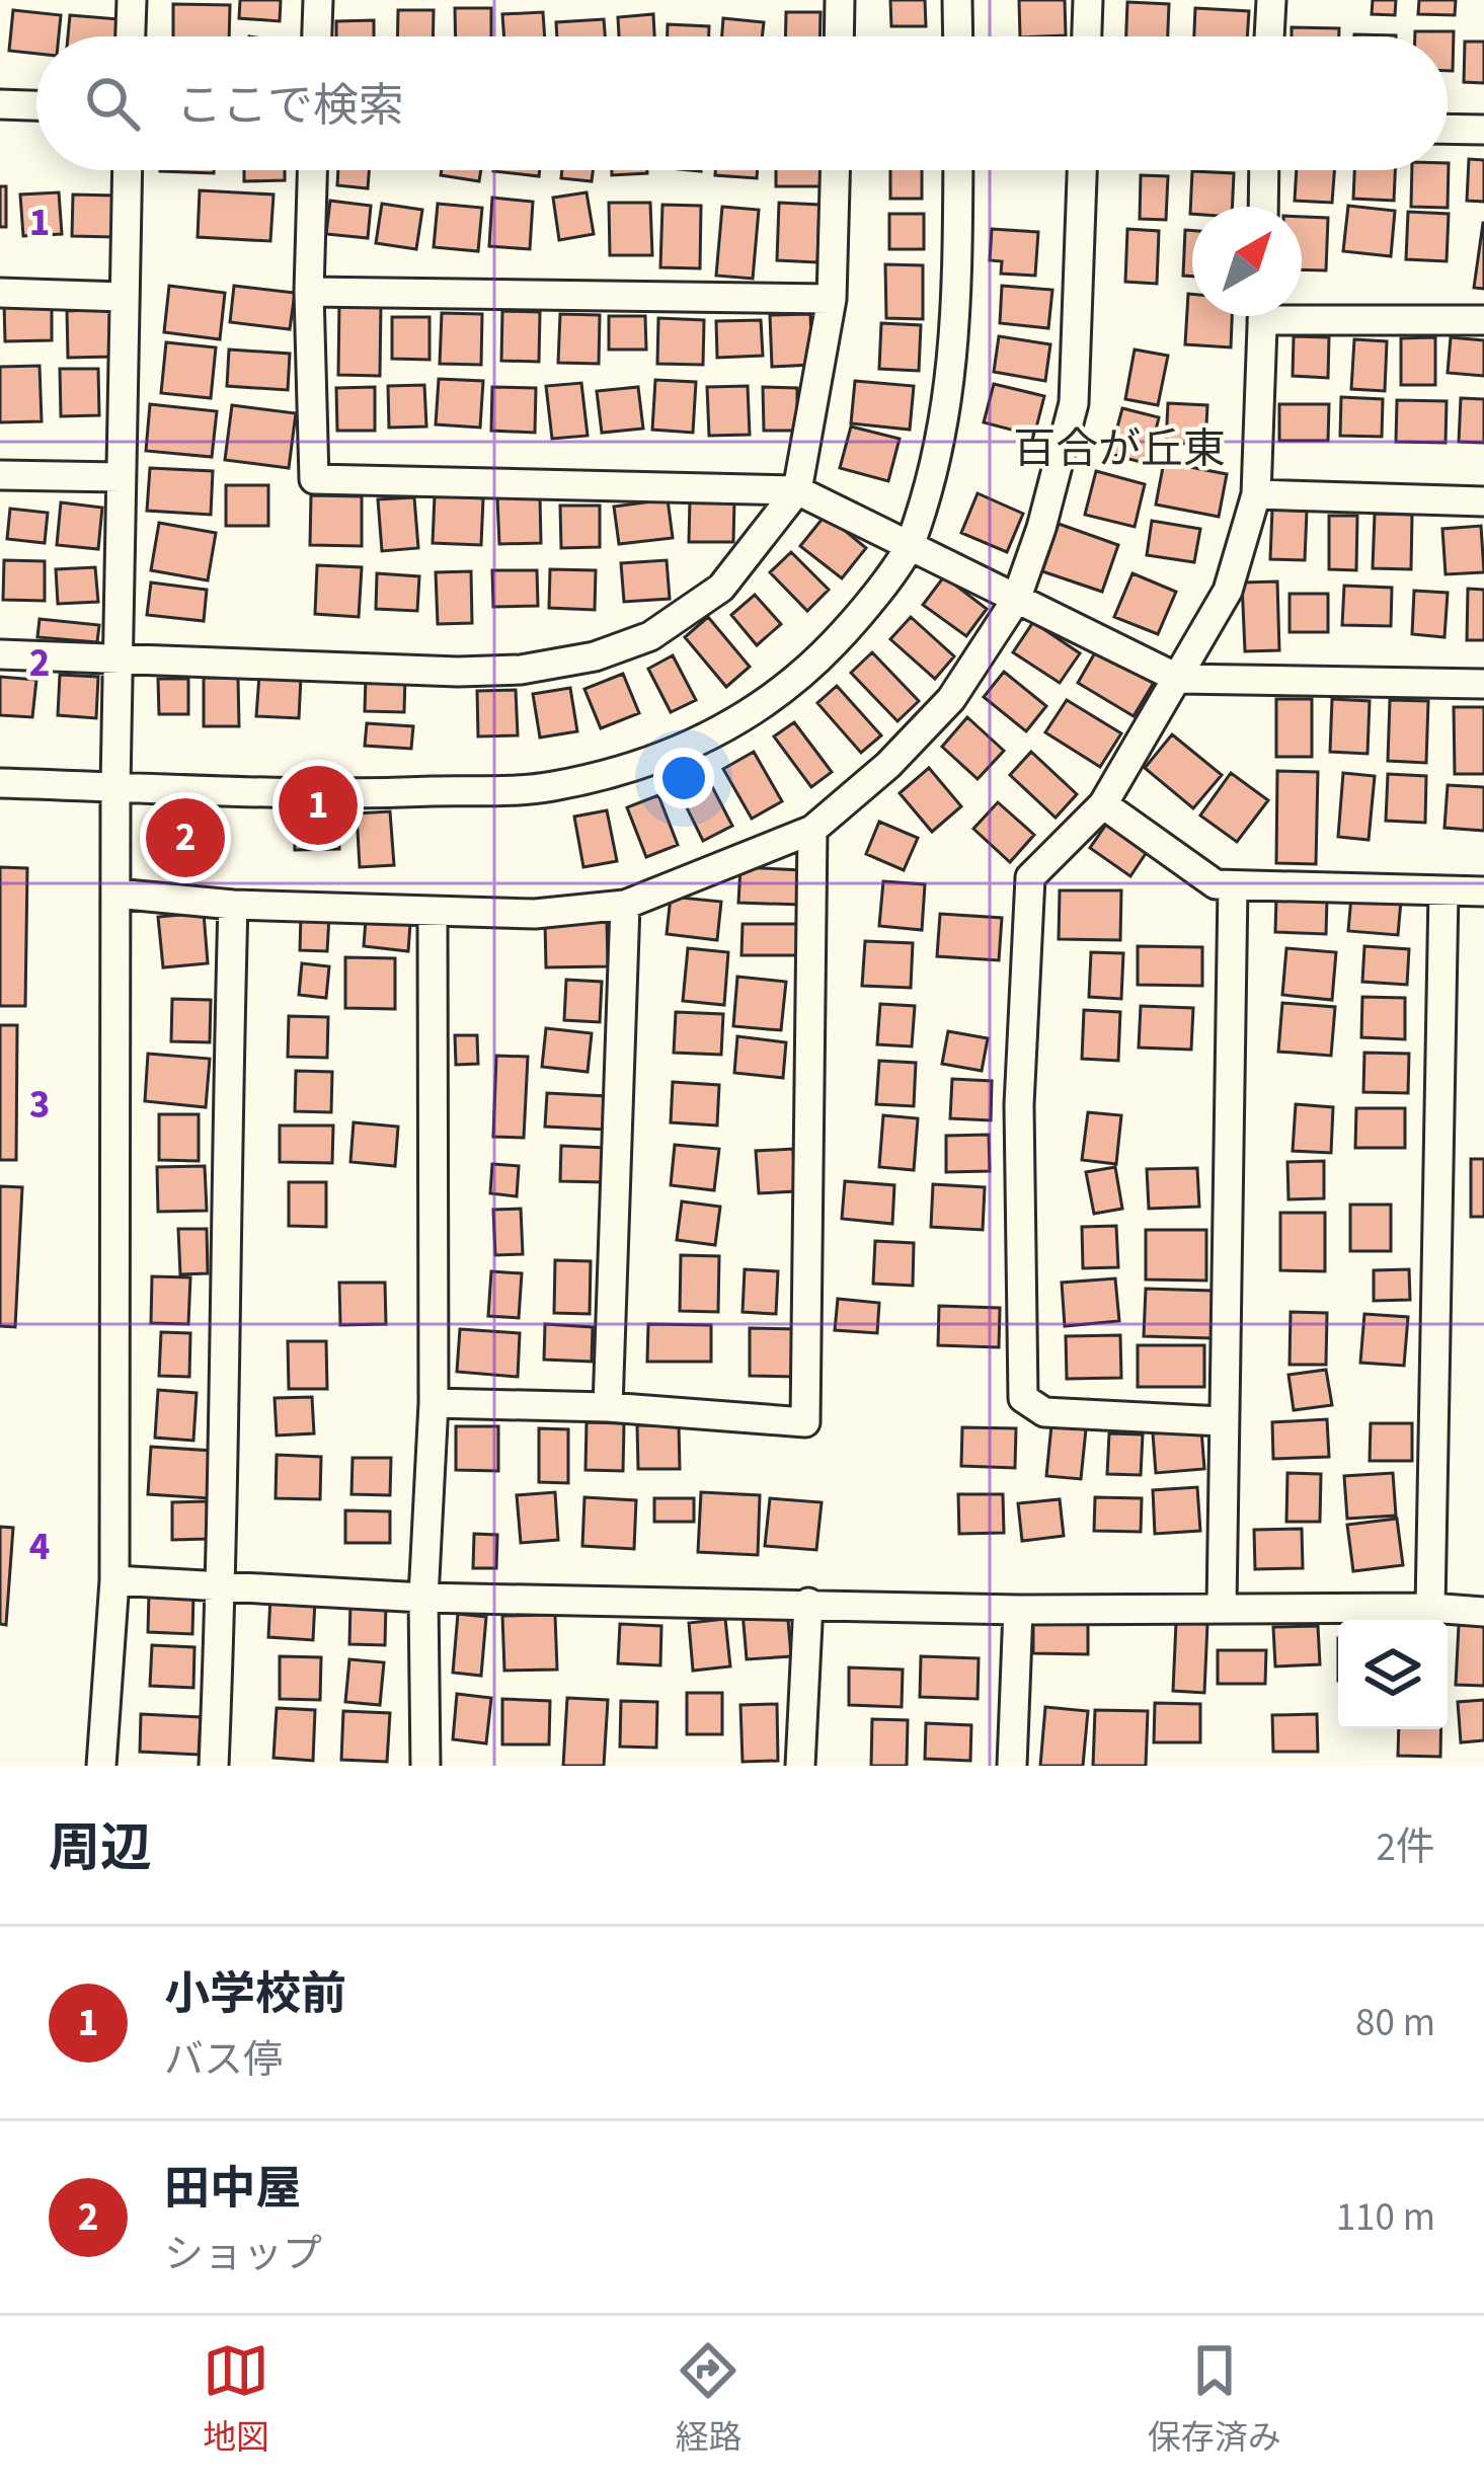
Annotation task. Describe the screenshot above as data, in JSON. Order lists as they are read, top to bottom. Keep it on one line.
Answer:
{"districts":["百合が丘東"],"north":"top right","page":{"search":"ここで検索","pins":["1","2"],"heading":["周辺","2件"],"list":[{"mark":"1","name":"小学校前","note":"バス停","value":"80 m"},{"mark":"2","name":"田中屋","note":"ショップ","value":"110 m"}],"nav":["地図","経路","保存済み"]},"grid":{"rows":["1","2","3","4"]}}
